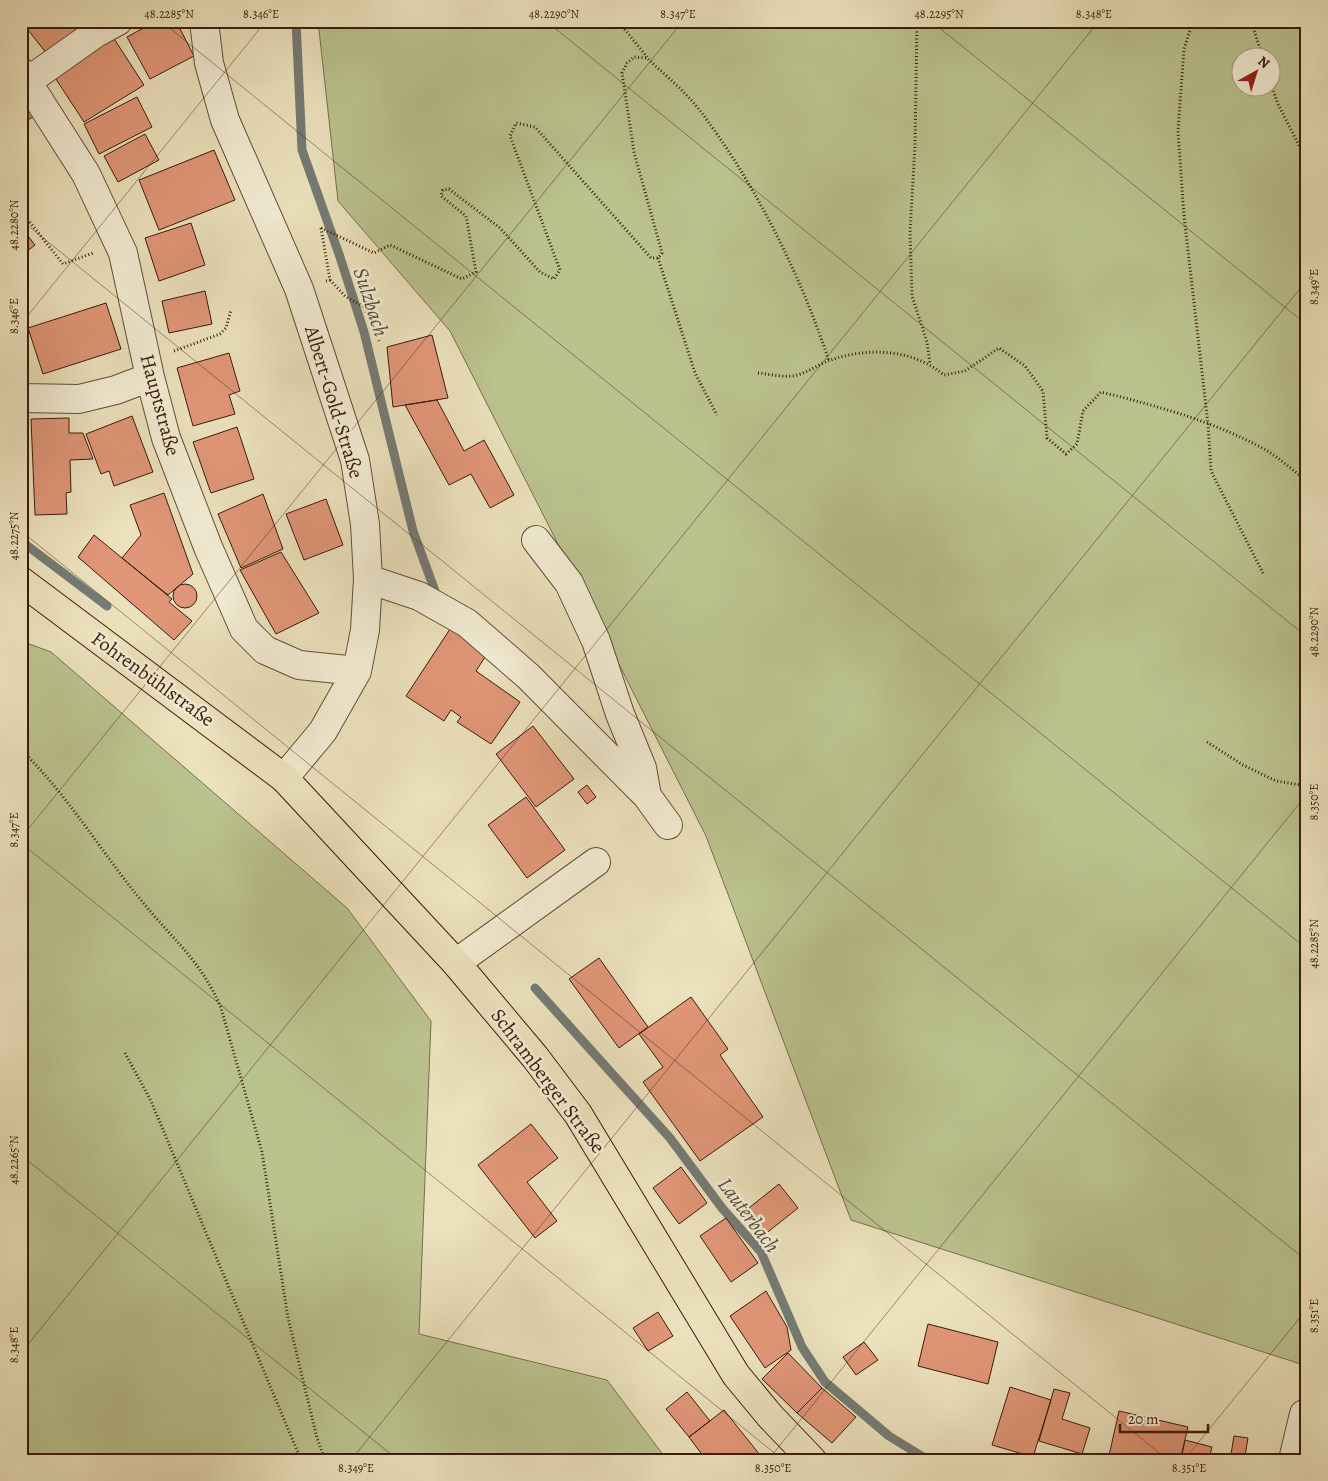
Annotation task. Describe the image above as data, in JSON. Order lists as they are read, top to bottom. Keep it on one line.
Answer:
{"streets":{"main road":["Fohrenbühlstraße","Schramberger Straße"],"street":["Albert-Gold-Straße","Hauptstraße"]},"crossings":[["Albert-Gold-Straße","Hauptstraße"],["Albert-Gold-Straße","Fohrenbühlstraße"],["Albert-Gold-Straße","Schramberger Straße"],["Fohrenbühlstraße","Schramberger Straße"]],"water":["Sulzbach","Lauterbach"],"scale_bar":"20 m","north":"top right","coordinates":["48.2285°N","8.346°E","48.2290°N","8.347°E","48.2295°N","8.348°E","48.2280°N","8.349°E","48.2275°N","8.350°E","48.2265°N","8.351°E"]}
